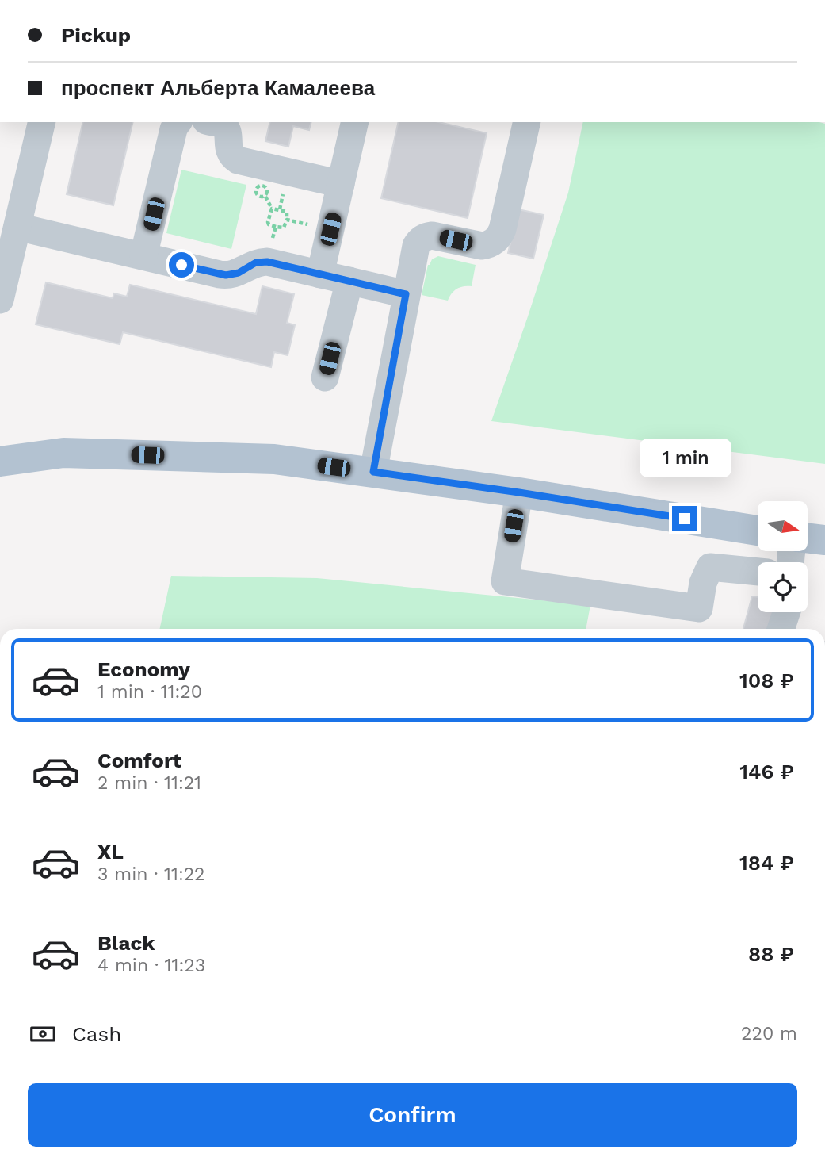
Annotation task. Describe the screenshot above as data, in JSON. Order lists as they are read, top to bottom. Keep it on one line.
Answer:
{"north":"right","page":{"banner":["Pickup","проспект Альберта Камалеева"],"bubble":"1 min","list":[{"name":"Economy","note":"1 min · 11:20","value":"108 ₽"},{"name":"Comfort","note":"2 min · 11:21","value":"146 ₽"},{"name":"XL","note":"3 min · 11:22","value":"184 ₽"},{"name":"Black","note":"4 min · 11:23","value":"88 ₽"}],"pay":["Cash","220 m"],"buttons":"Confirm"}}
